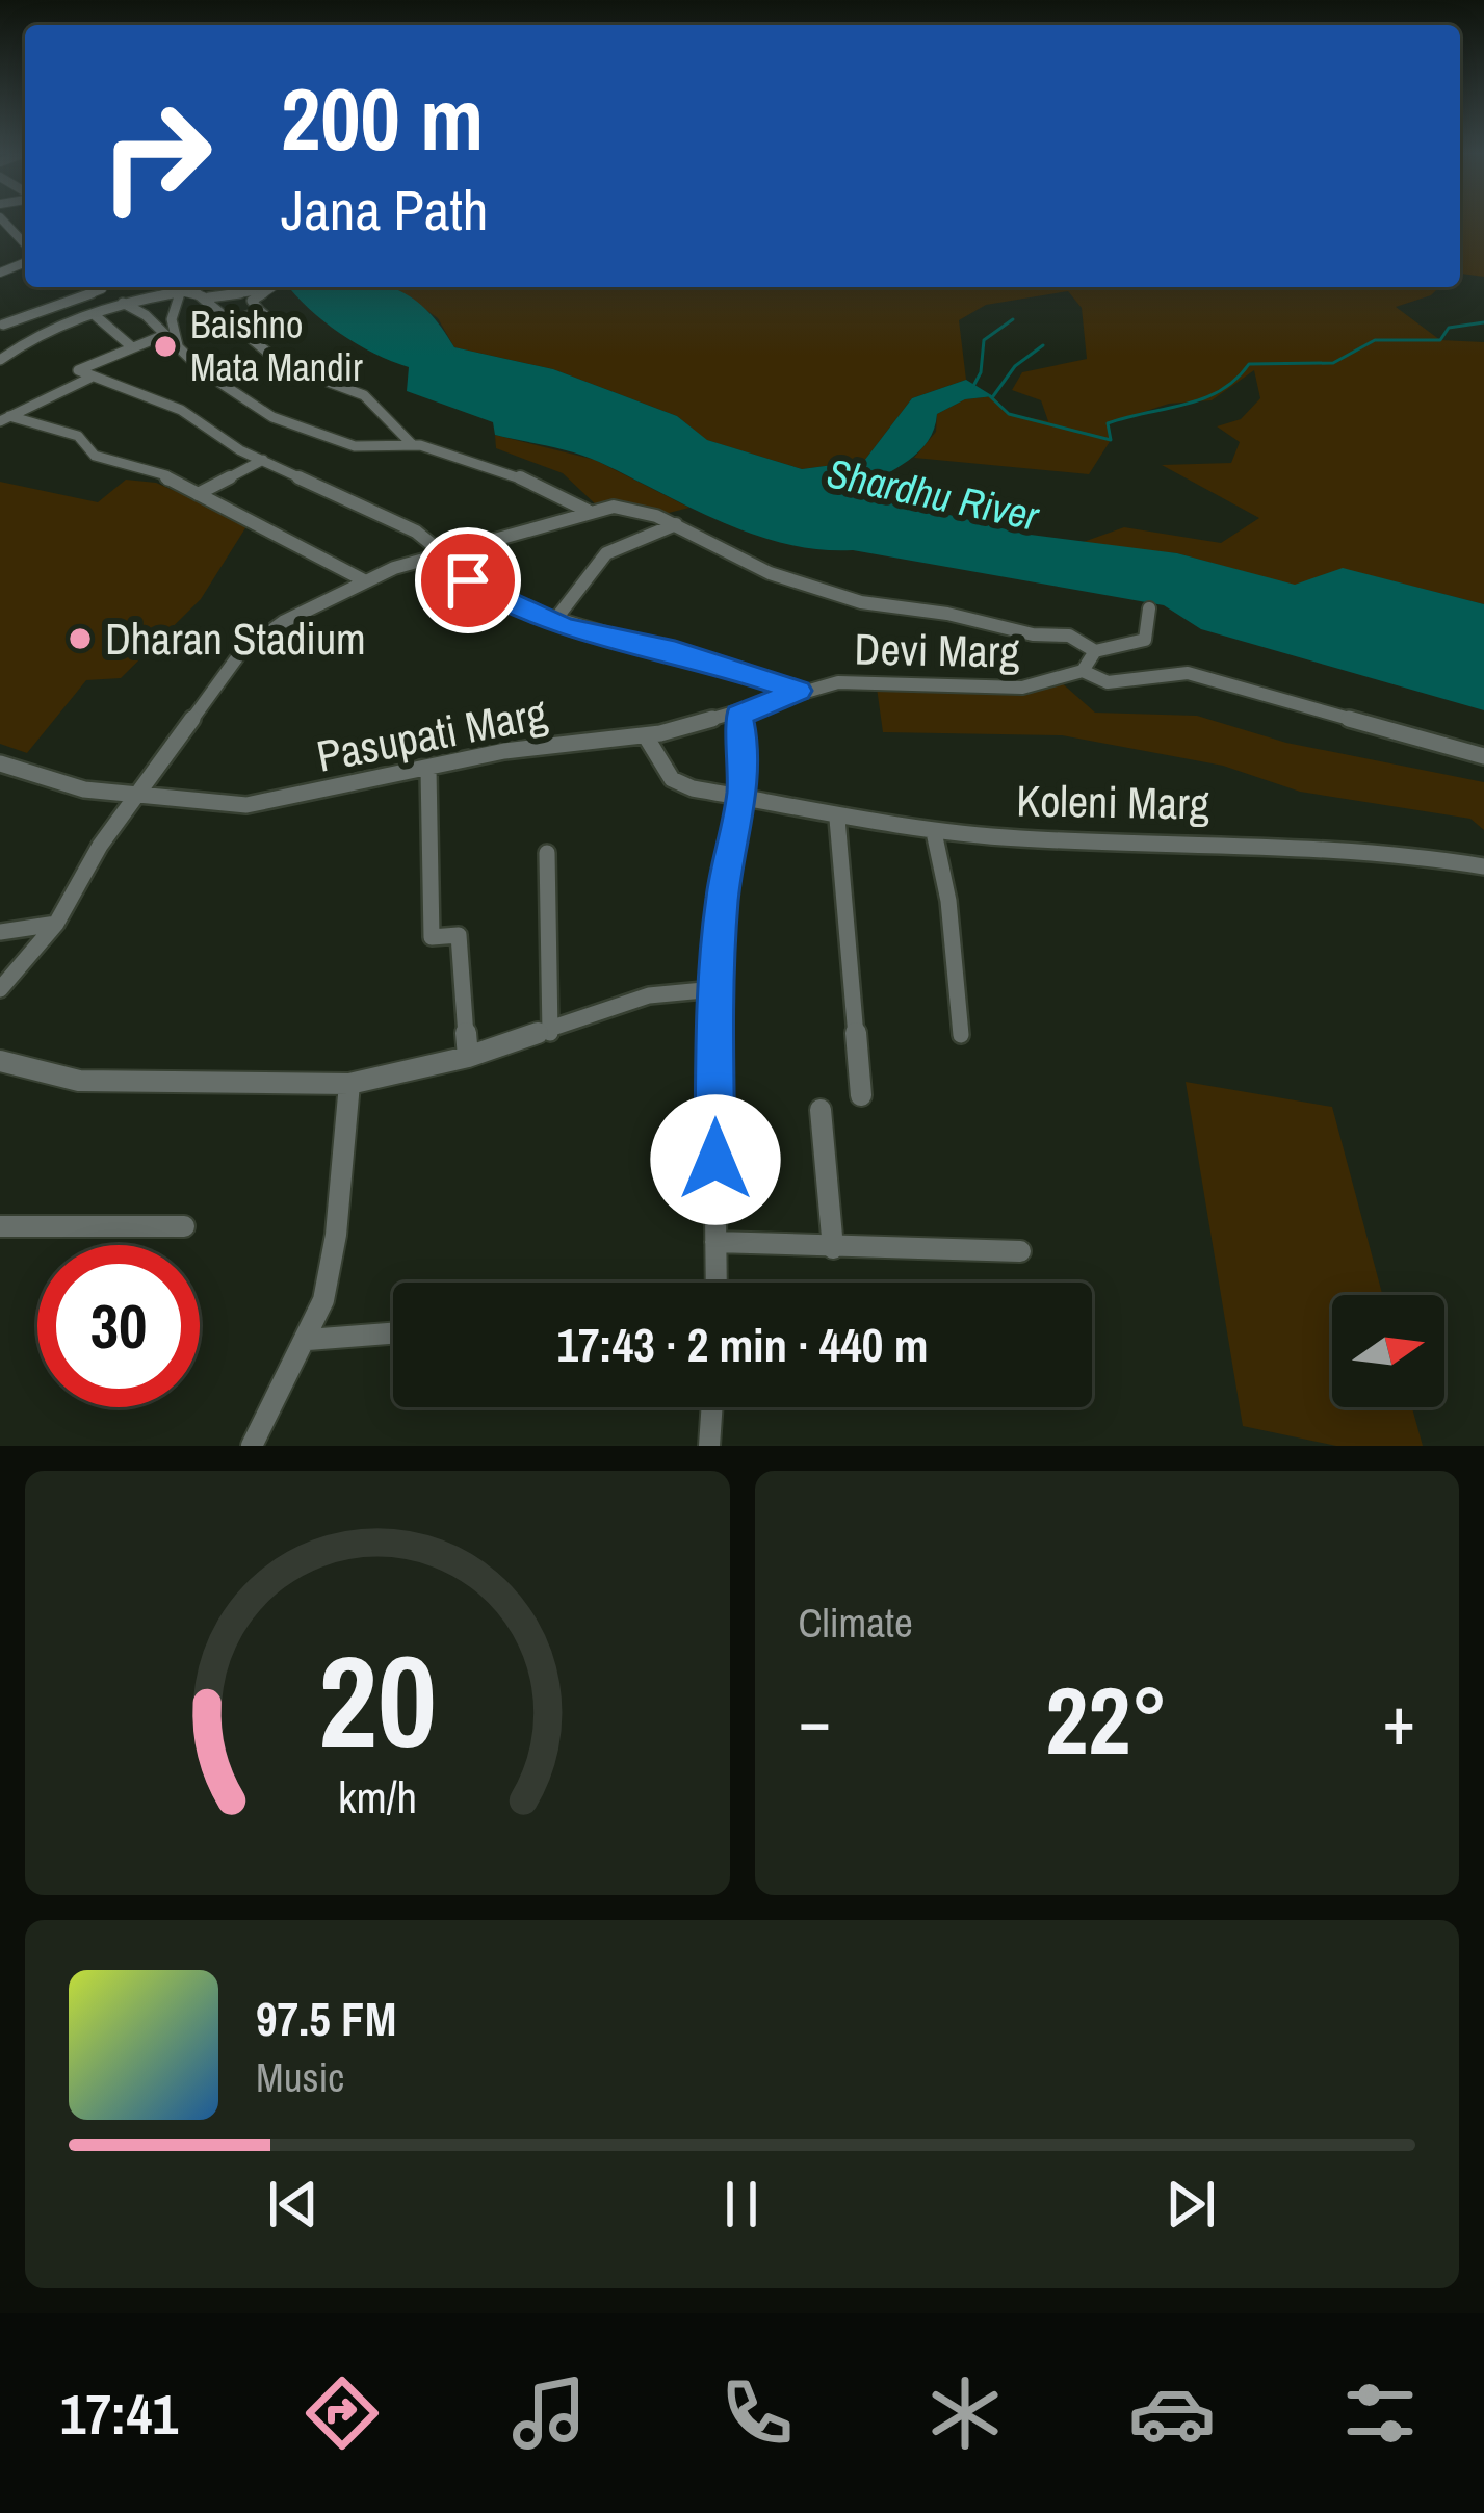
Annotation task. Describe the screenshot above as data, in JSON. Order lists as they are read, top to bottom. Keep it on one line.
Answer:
{"streets":{"street":["Devi Marg","Pasupati Marg","Koleni Marg"]},"crossings":[["Devi Marg","Pasupati Marg"],["Pasupati Marg","Koleni Marg"]],"water":["Shardhu River"],"places":["Baishno Mata Mandir","Dharan Stadium"],"north":"right","page":{"turn":["200 m","Jana Path"],"limit":"30","trip":"17:43 · 2 min · 440 m","tile":"Climate","heat":["−","22°","+"],"song":["97.5 FM","Music"],"tabs":"17:41","gauge":["20","km/h"]}}
